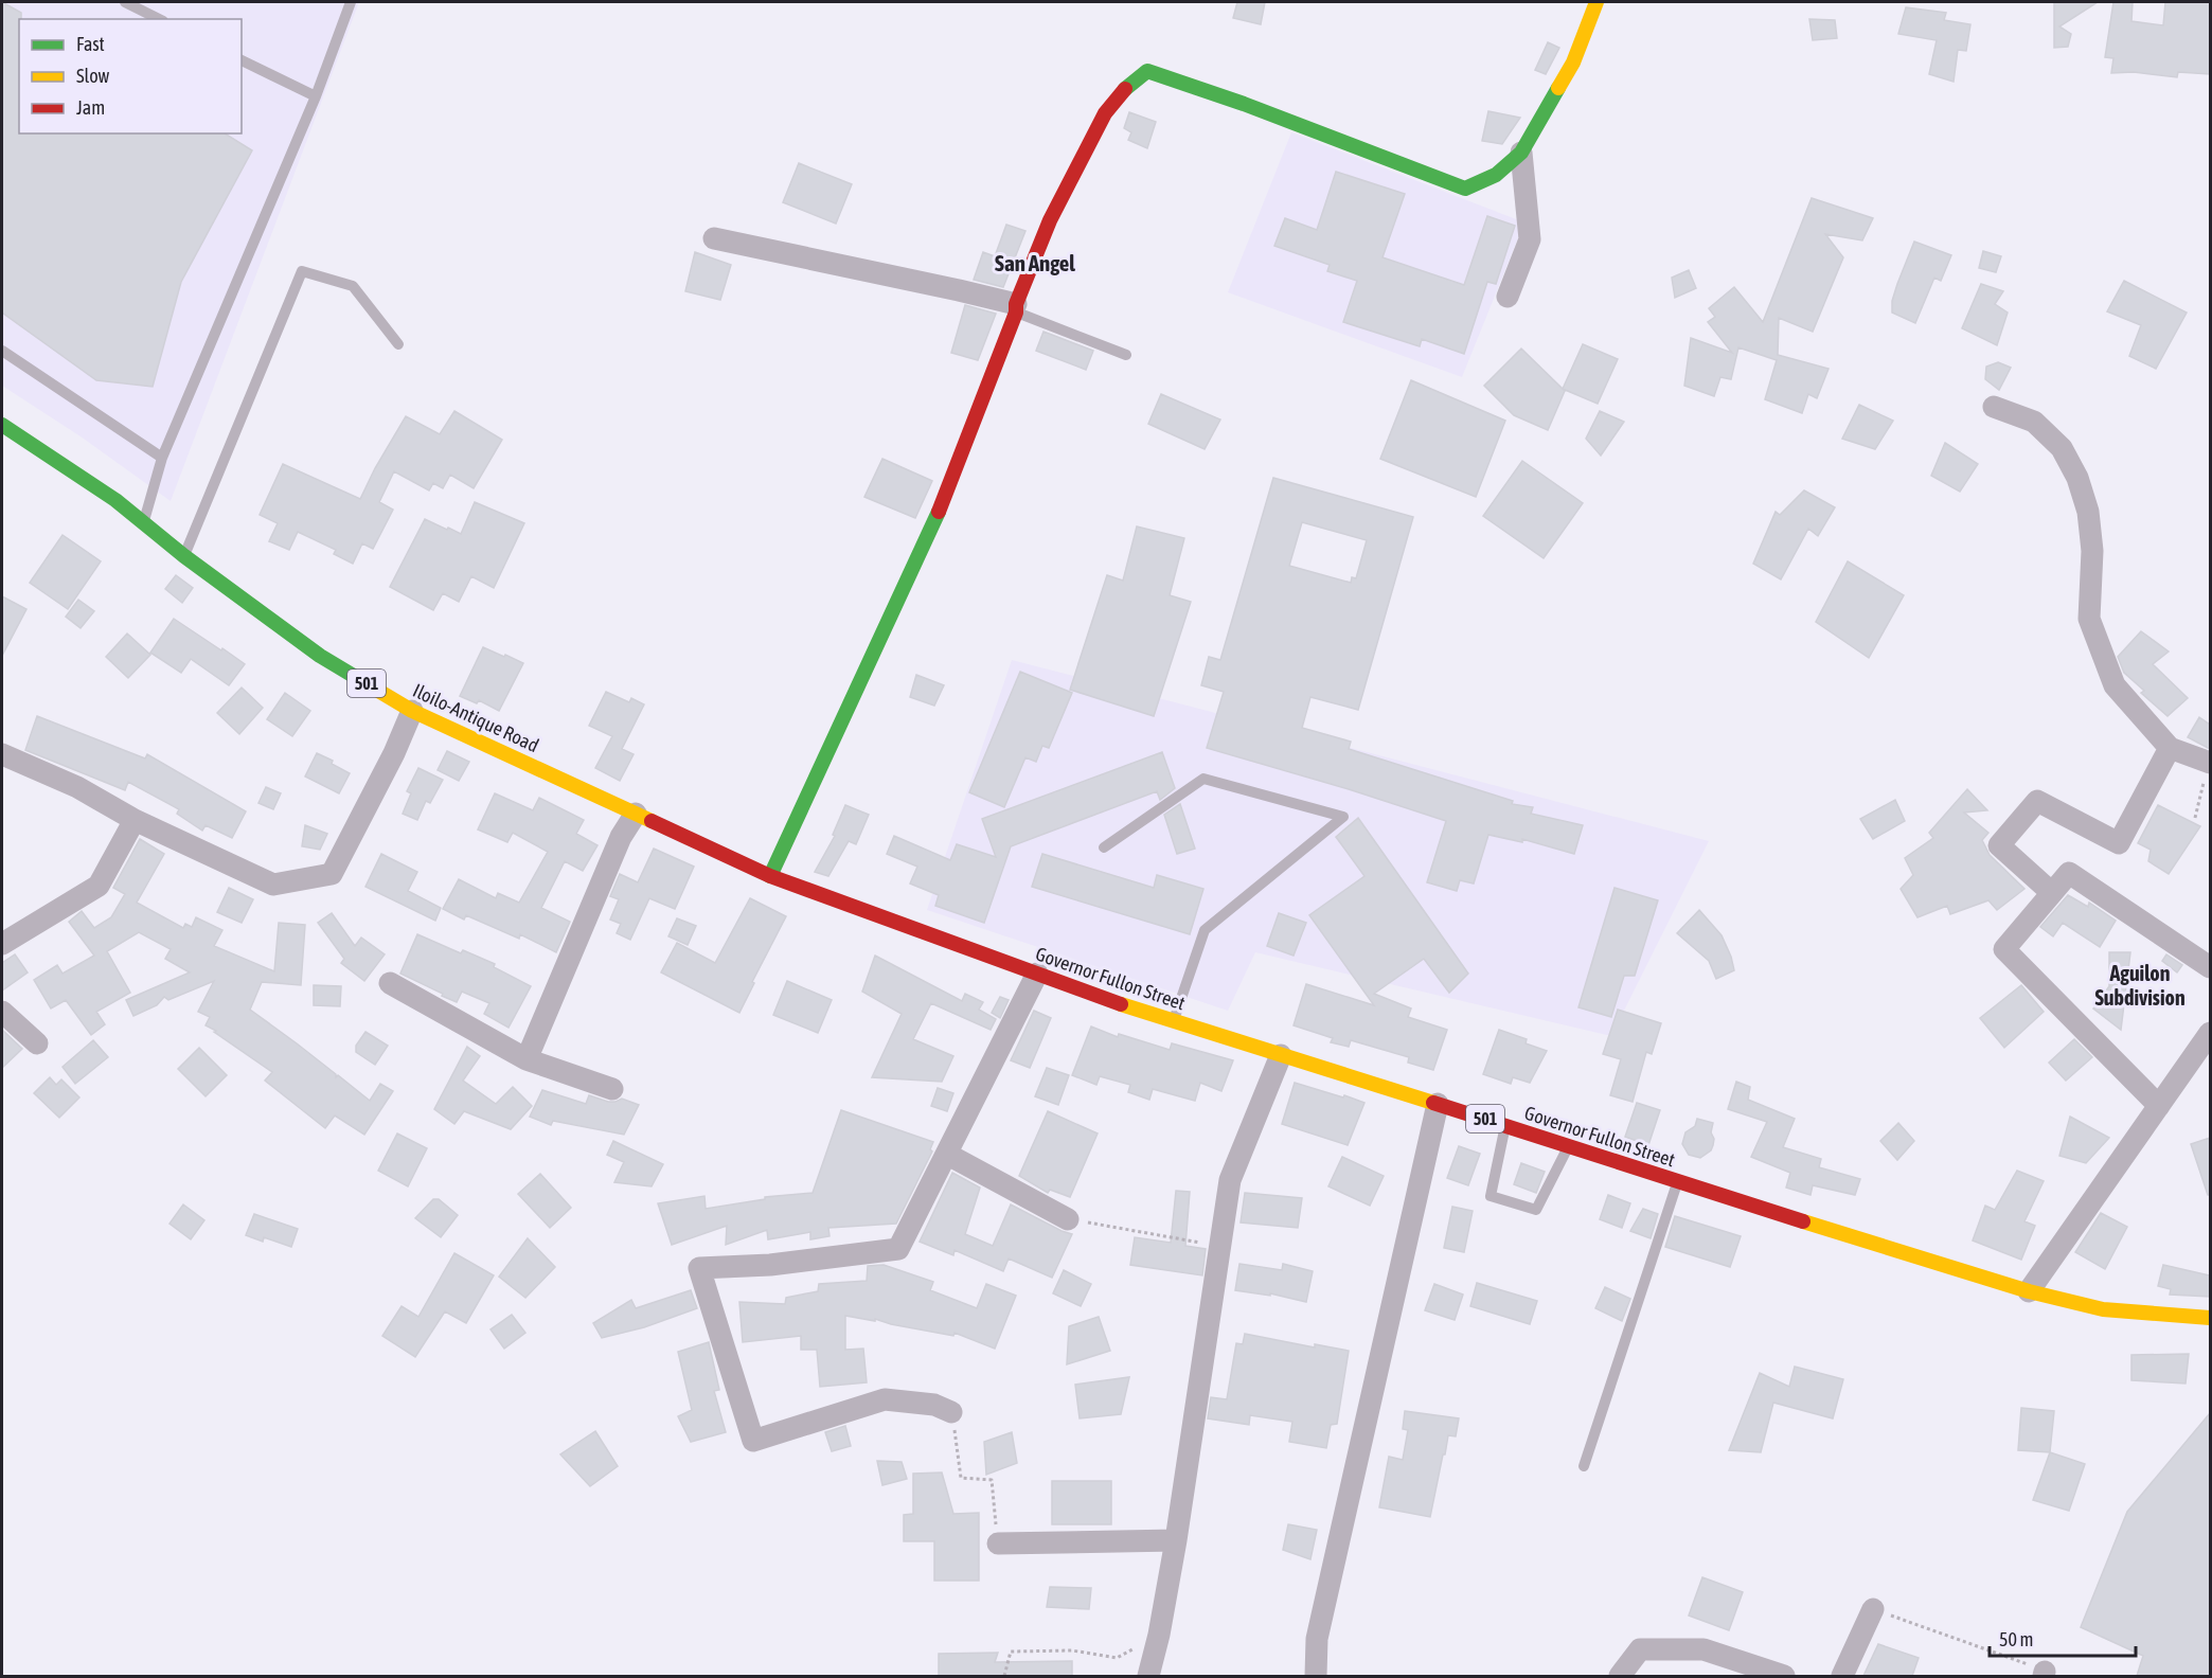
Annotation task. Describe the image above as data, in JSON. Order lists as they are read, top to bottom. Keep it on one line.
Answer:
{"streets":{"main road":["501","Iloilo-Antique Road","Governor Fullon Street"]},"crossings":[["Iloilo-Antique Road","Governor Fullon Street"]],"districts":["San Angel","Aguilon Subdivision"],"legend":["Fast","Slow","Jam"],"scale_bar":"50 m"}
